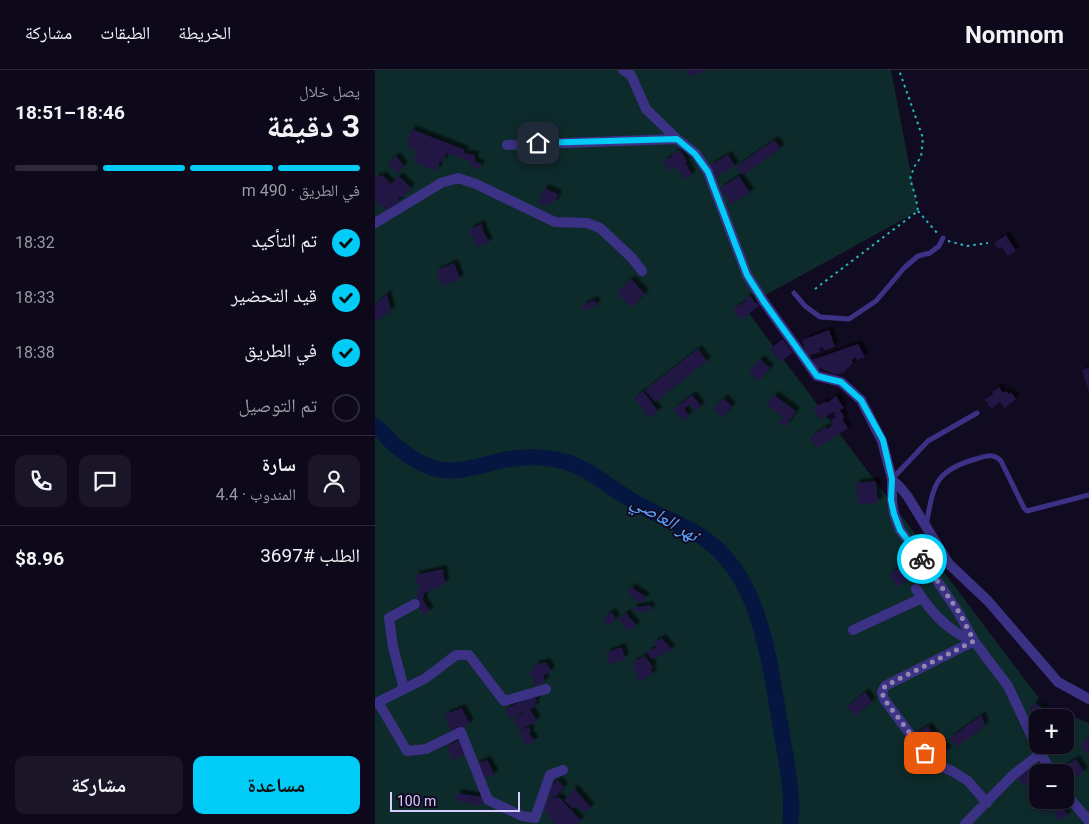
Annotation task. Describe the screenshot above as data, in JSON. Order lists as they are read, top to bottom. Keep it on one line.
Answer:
{"water":["نهر العاصي"],"scale_bar":"100 m","page":{"header":"Nomnom","nav":["الخريطة","الطبقات","مشاركة"],"heading":["3 دقيقة","يصل خلال","18:46–18:51"],"panel":["سارة","المندوب · 4.4","الطلب #3697","$8.96"],"bar":"في الطريق · 490 m","list":[["تم التأكيد","18:32"],["قيد التحضير","18:33"],["في الطريق","18:38"],"تم التوصيل"],"map_buttons":["+","−"],"buttons":["مساعدة","مشاركة"],"scale":"100 m"}}
